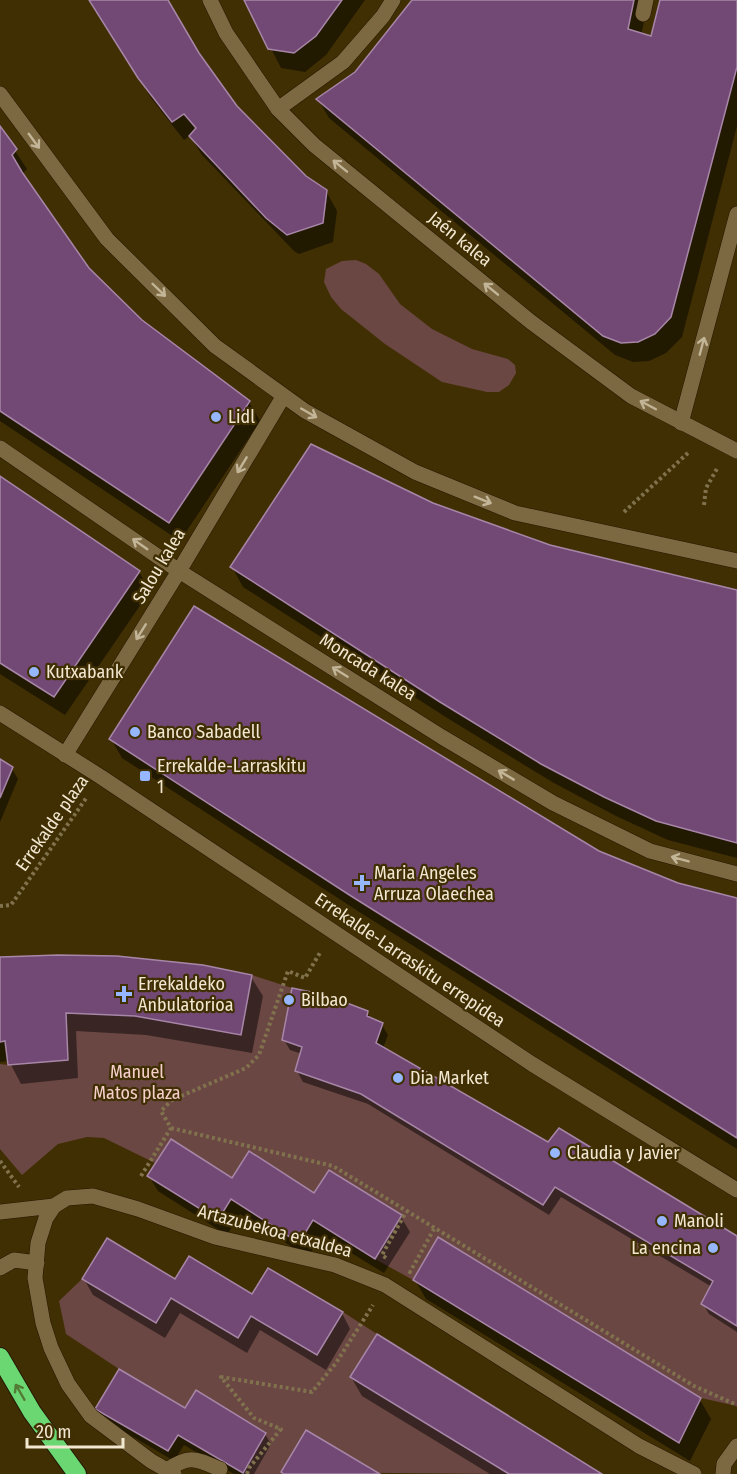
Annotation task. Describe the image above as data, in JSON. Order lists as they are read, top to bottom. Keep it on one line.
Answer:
{"streets":{"street":["Jaén kalea","Salou kalea","Moncada kalea","Errekalde-Larraskitu errepidea","Artazubekoa etxaldea"],"path":["Errekalde plaza"]},"crossings":[["Salou kalea","Moncada kalea"],["Salou kalea","Errekalde-Larraskitu errepidea"],["Errekalde plaza","Errekalde-Larraskitu errepidea"]],"one_way":["Jaén kalea","Salou kalea","Moncada kalea"],"parks":["Manuel Matos plaza"],"places":{"other":["Lidl","Kutxabank","Banco Sabadell","Bilbao","Dia Market","Claudia y Javier","Manoli","La encina"],"transit":["Errekalde-Larraskitu 1"],"health":["Maria Angeles Arruza Olaechea","Errekaldeko Anbulatorioa"]},"scale_bar":"20 m"}
